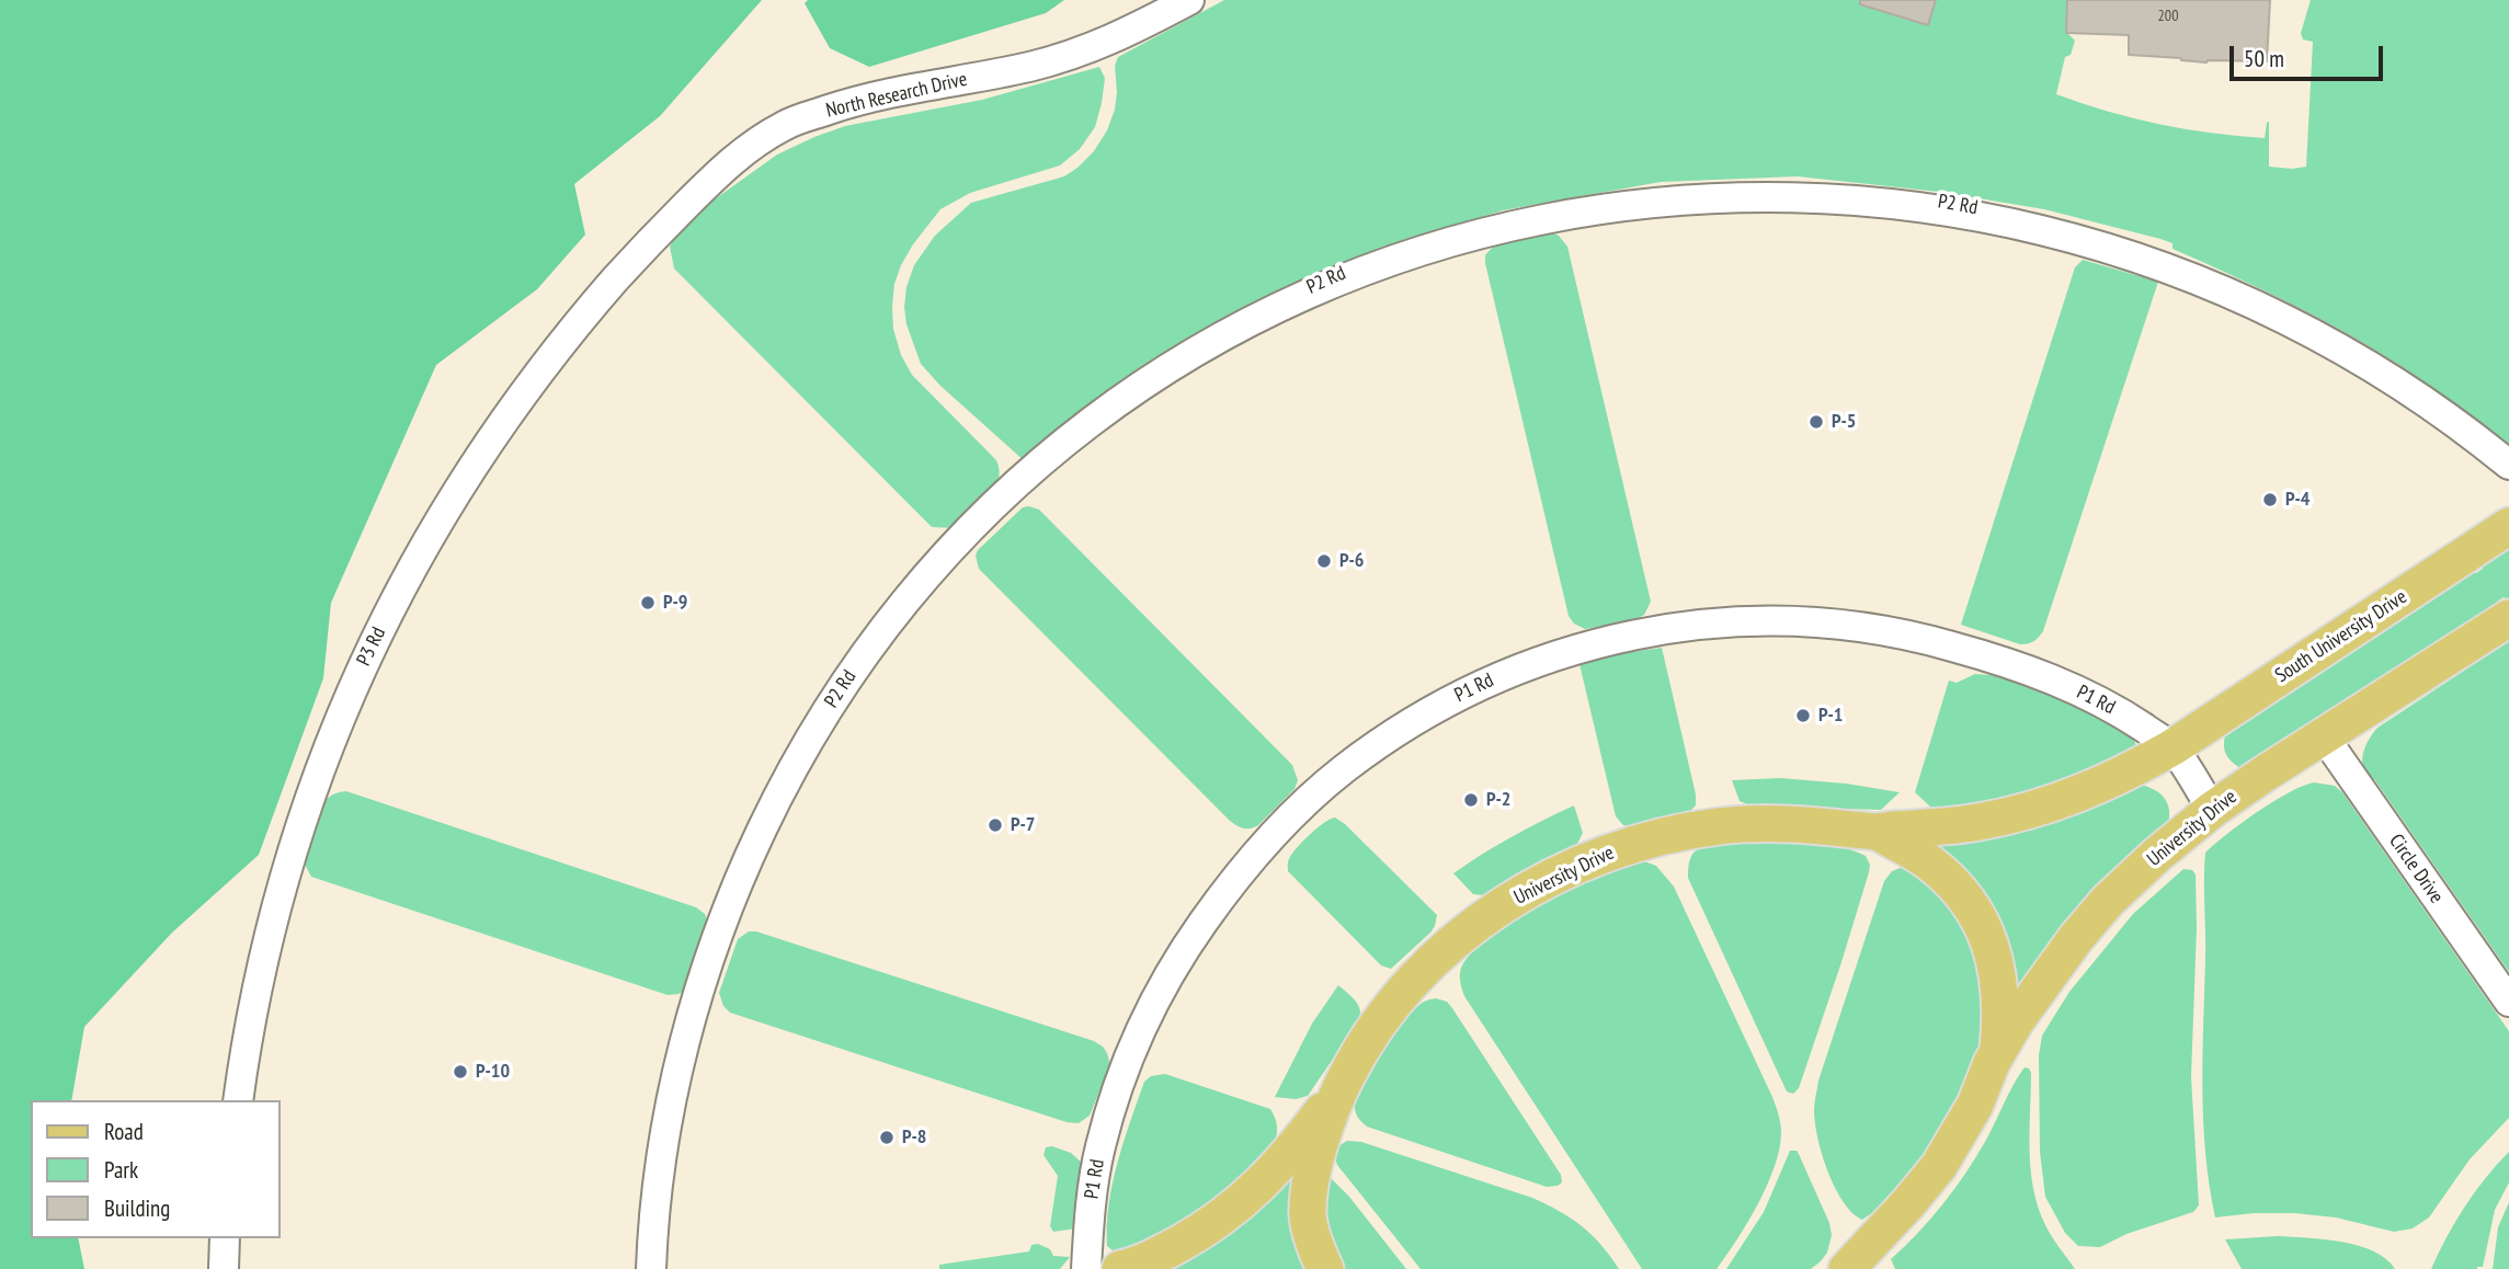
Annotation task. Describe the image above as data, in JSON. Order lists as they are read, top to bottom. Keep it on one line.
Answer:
{"streets":{"main road":["South University Drive","University Drive"],"street":["North Research Drive","P2 Rd","P3 Rd","P1 Rd","Circle Drive"]},"crossings":[["North Research Drive","P3 Rd"],["South University Drive","P1 Rd"],["South University Drive","University Drive"],["P1 Rd","University Drive"],["University Drive","Circle Drive"]],"places":["P-5","P-4","P-6","P-9","P-1","P-2","P-7","P-10","P-8"],"house_numbers":["200"],"legend":["Road","Park","Building"],"scale_bar":"50 m"}
